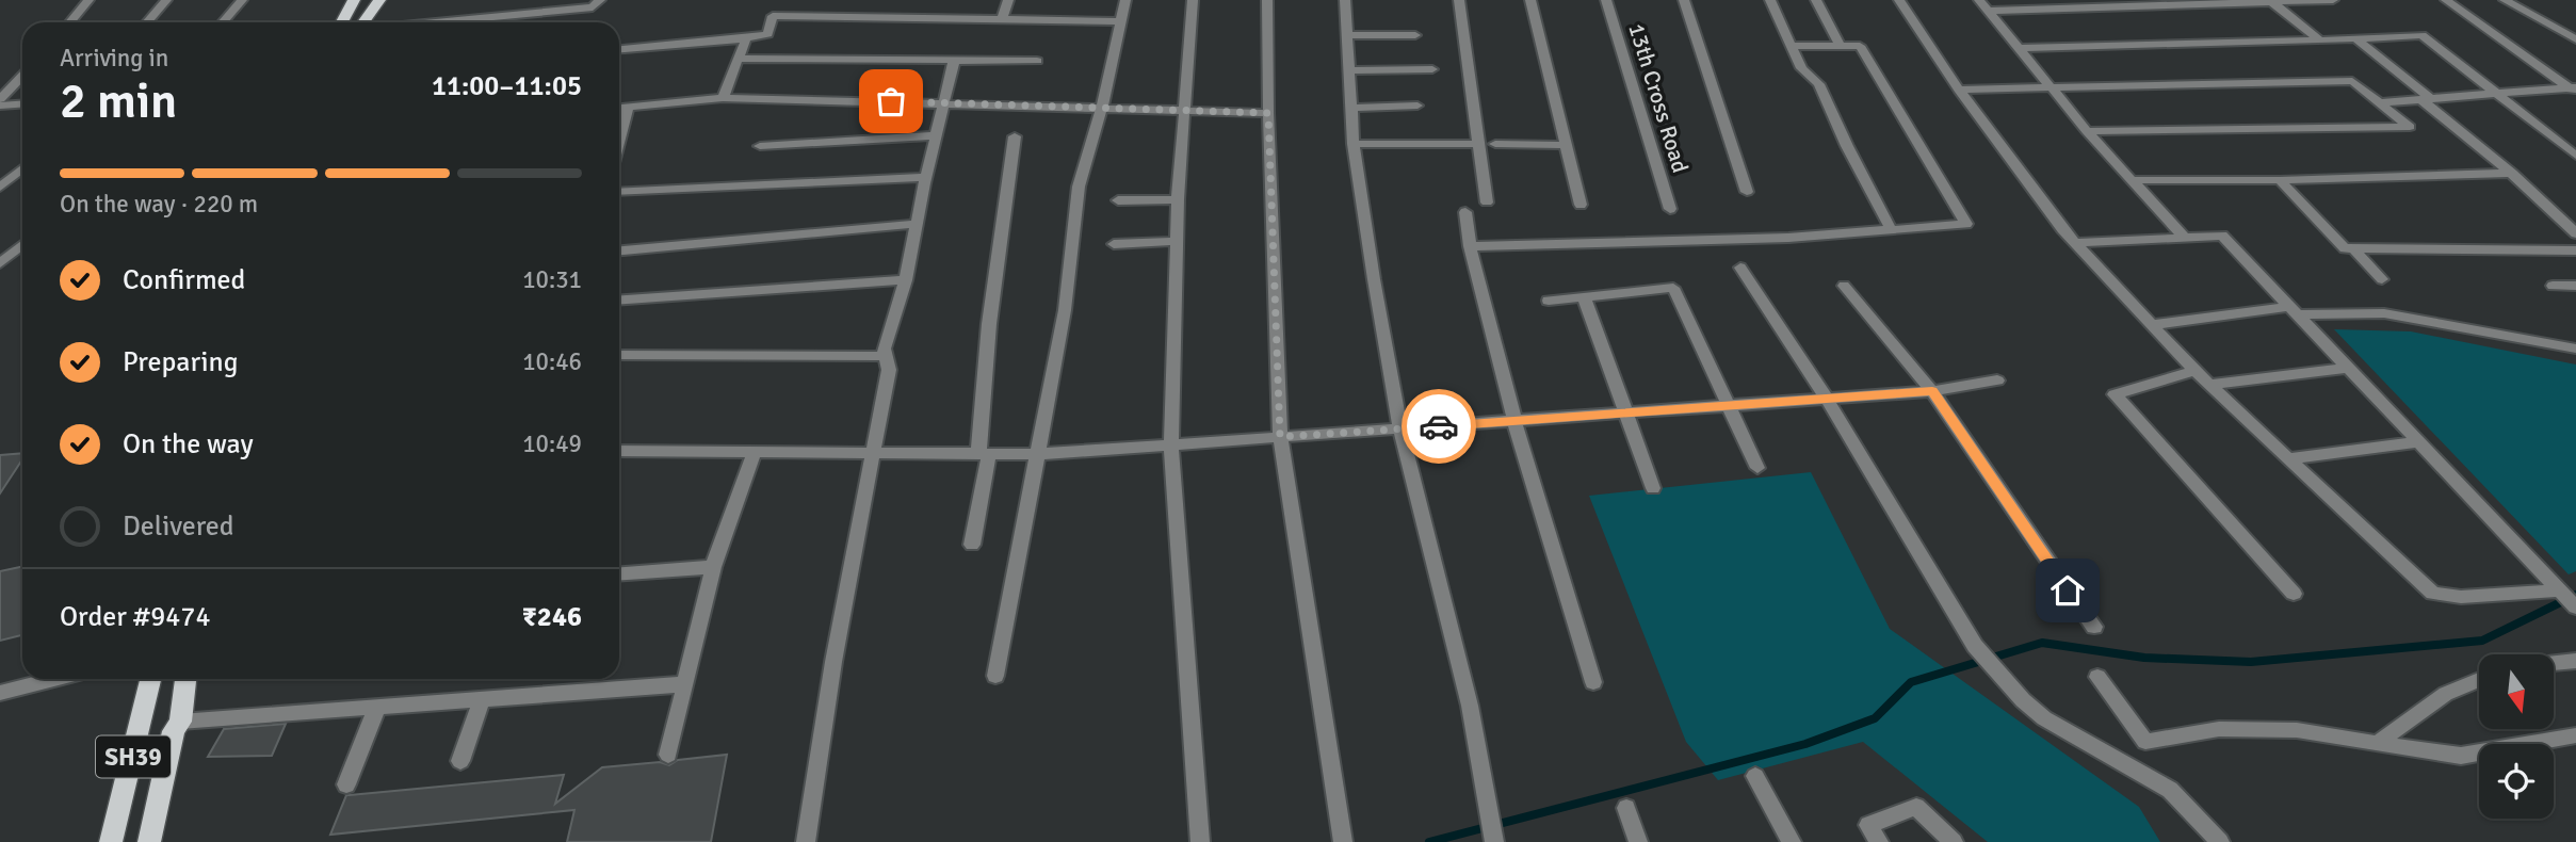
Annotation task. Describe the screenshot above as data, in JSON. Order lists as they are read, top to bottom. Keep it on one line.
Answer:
{"streets":{"main road":["SH39"],"street":["13th Cross Road"]},"north":"bottom","page":{"heading":["2 min","Arriving in","11:00–11:05"],"panel":["Order #9474","₹246"],"bar":"On the way · 220 m","list":[["Confirmed","10:31"],["Preparing","10:46"],["On the way","10:49"],"Delivered"]}}
